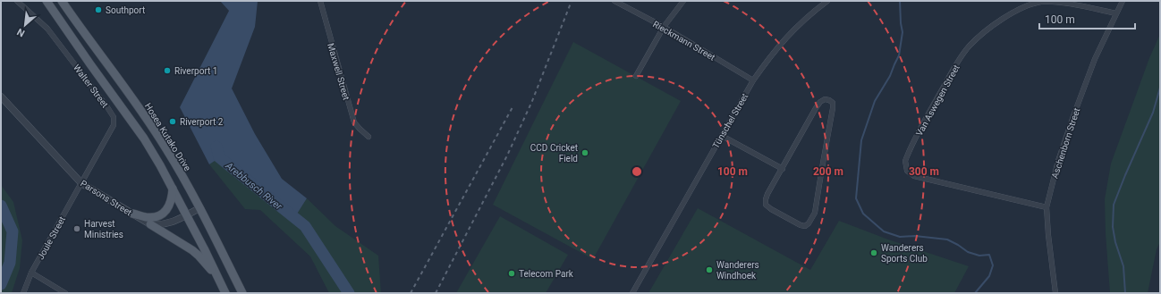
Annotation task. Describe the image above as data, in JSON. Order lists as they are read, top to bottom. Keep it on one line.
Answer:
{"streets":{"main road":["Hosea Kutako Drive"],"street":["Rieckmann Street","Maxwell Street","Walter Street","Van Aswegen Street","Tünschel Street","Aschenborn Street","Parsons Street","Joule Street"]},"crossings":[["Rieckmann Street","Tünschel Street"],["Walter Street","Parsons Street"],["Walter Street","Joule Street"],["Van Aswegen Street","Aschenborn Street"],["Parsons Street","Joule Street"]],"water":["Arebbusch River"],"places":["Southport","Riverport 1","Riverport 2","CCD Cricket Field","Harvest Ministries","Wanderers Sports Club","Wanderers Windhoek","Telecom Park"],"scale_bar":"100 m","north":"bottom left","rings":["100 m","200 m","300 m"]}
